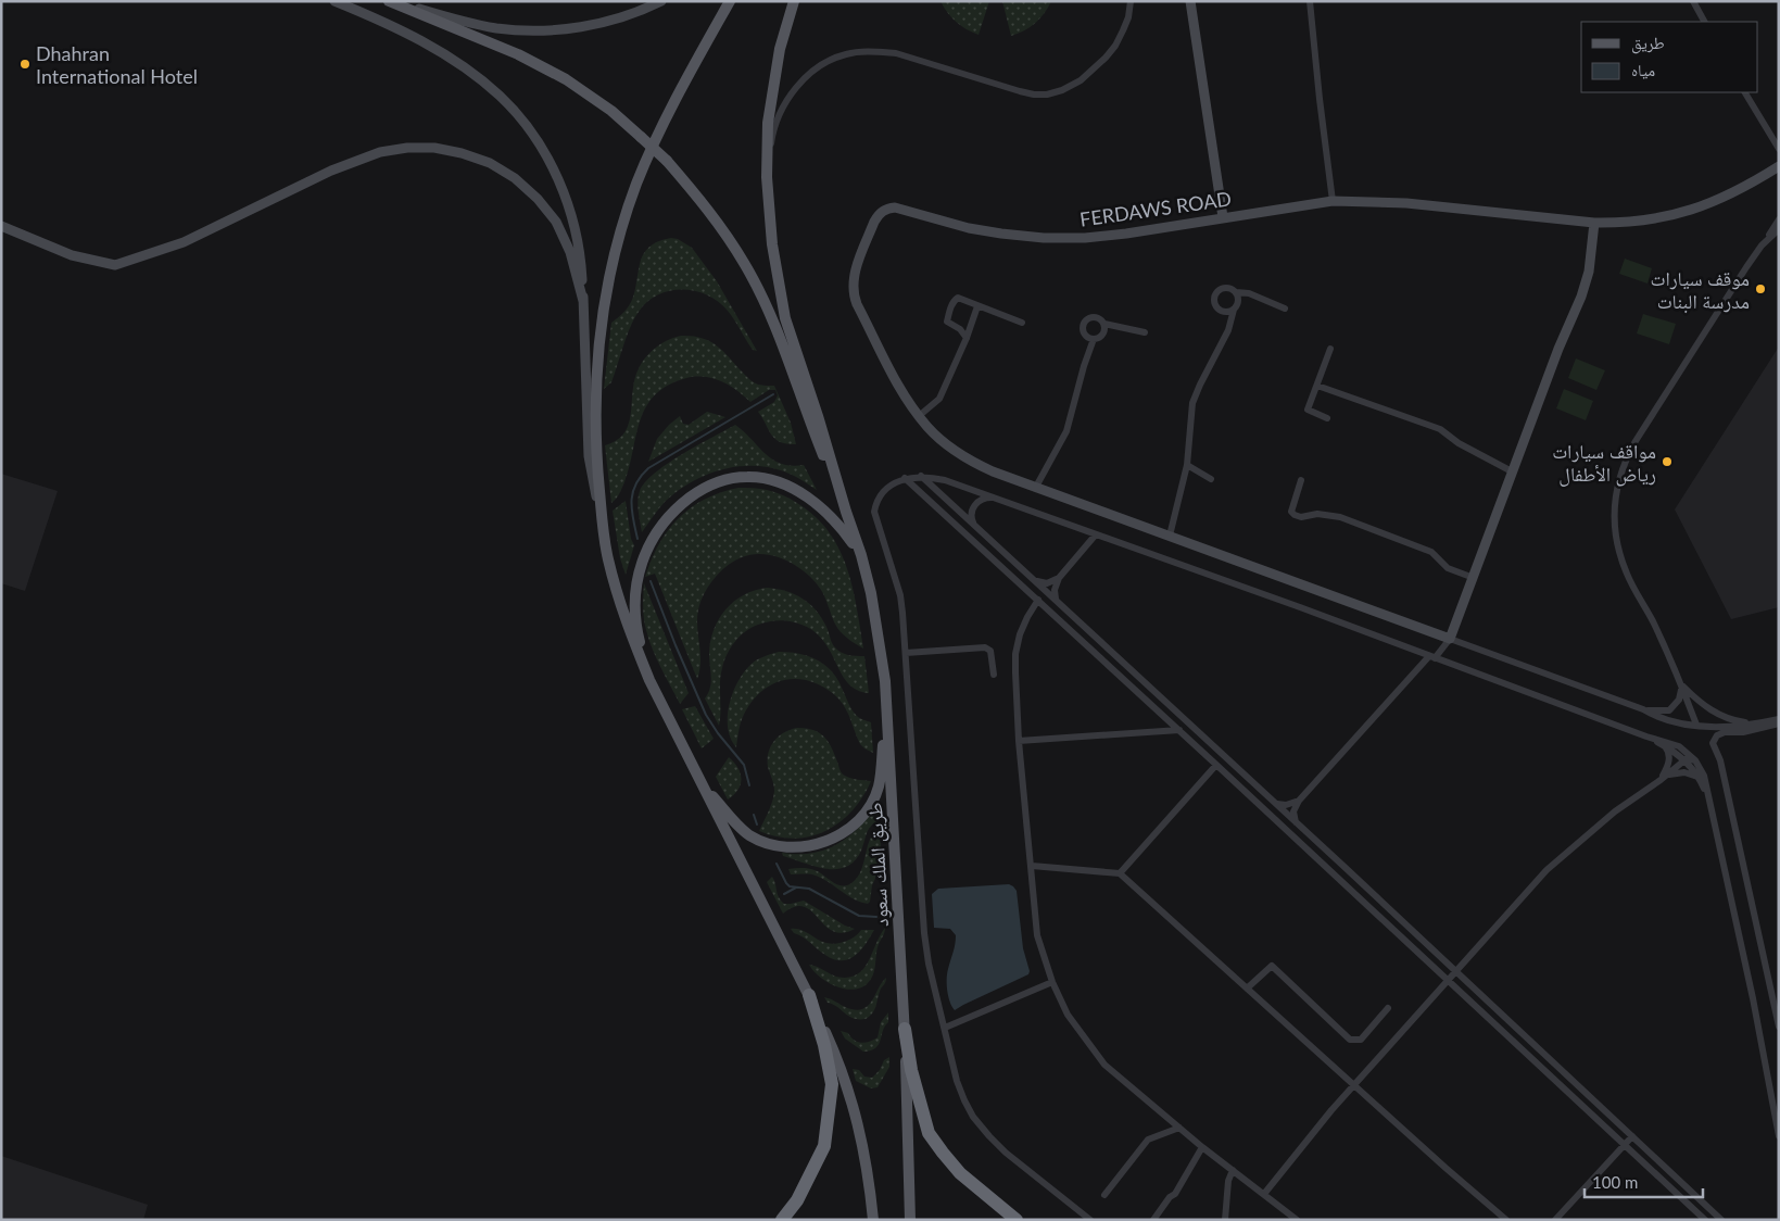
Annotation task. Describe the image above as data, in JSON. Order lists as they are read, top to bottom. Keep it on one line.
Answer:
{"streets":{"main road":["طريق الملك سعود"],"street":["FERDAWS ROAD"]},"places":["Dhahran International Hotel","موقف سيارات مدرسة البنات","مواقف سيارات رياض الأطفال"],"legend":["طريق","مياه"],"scale_bar":"100 m"}
